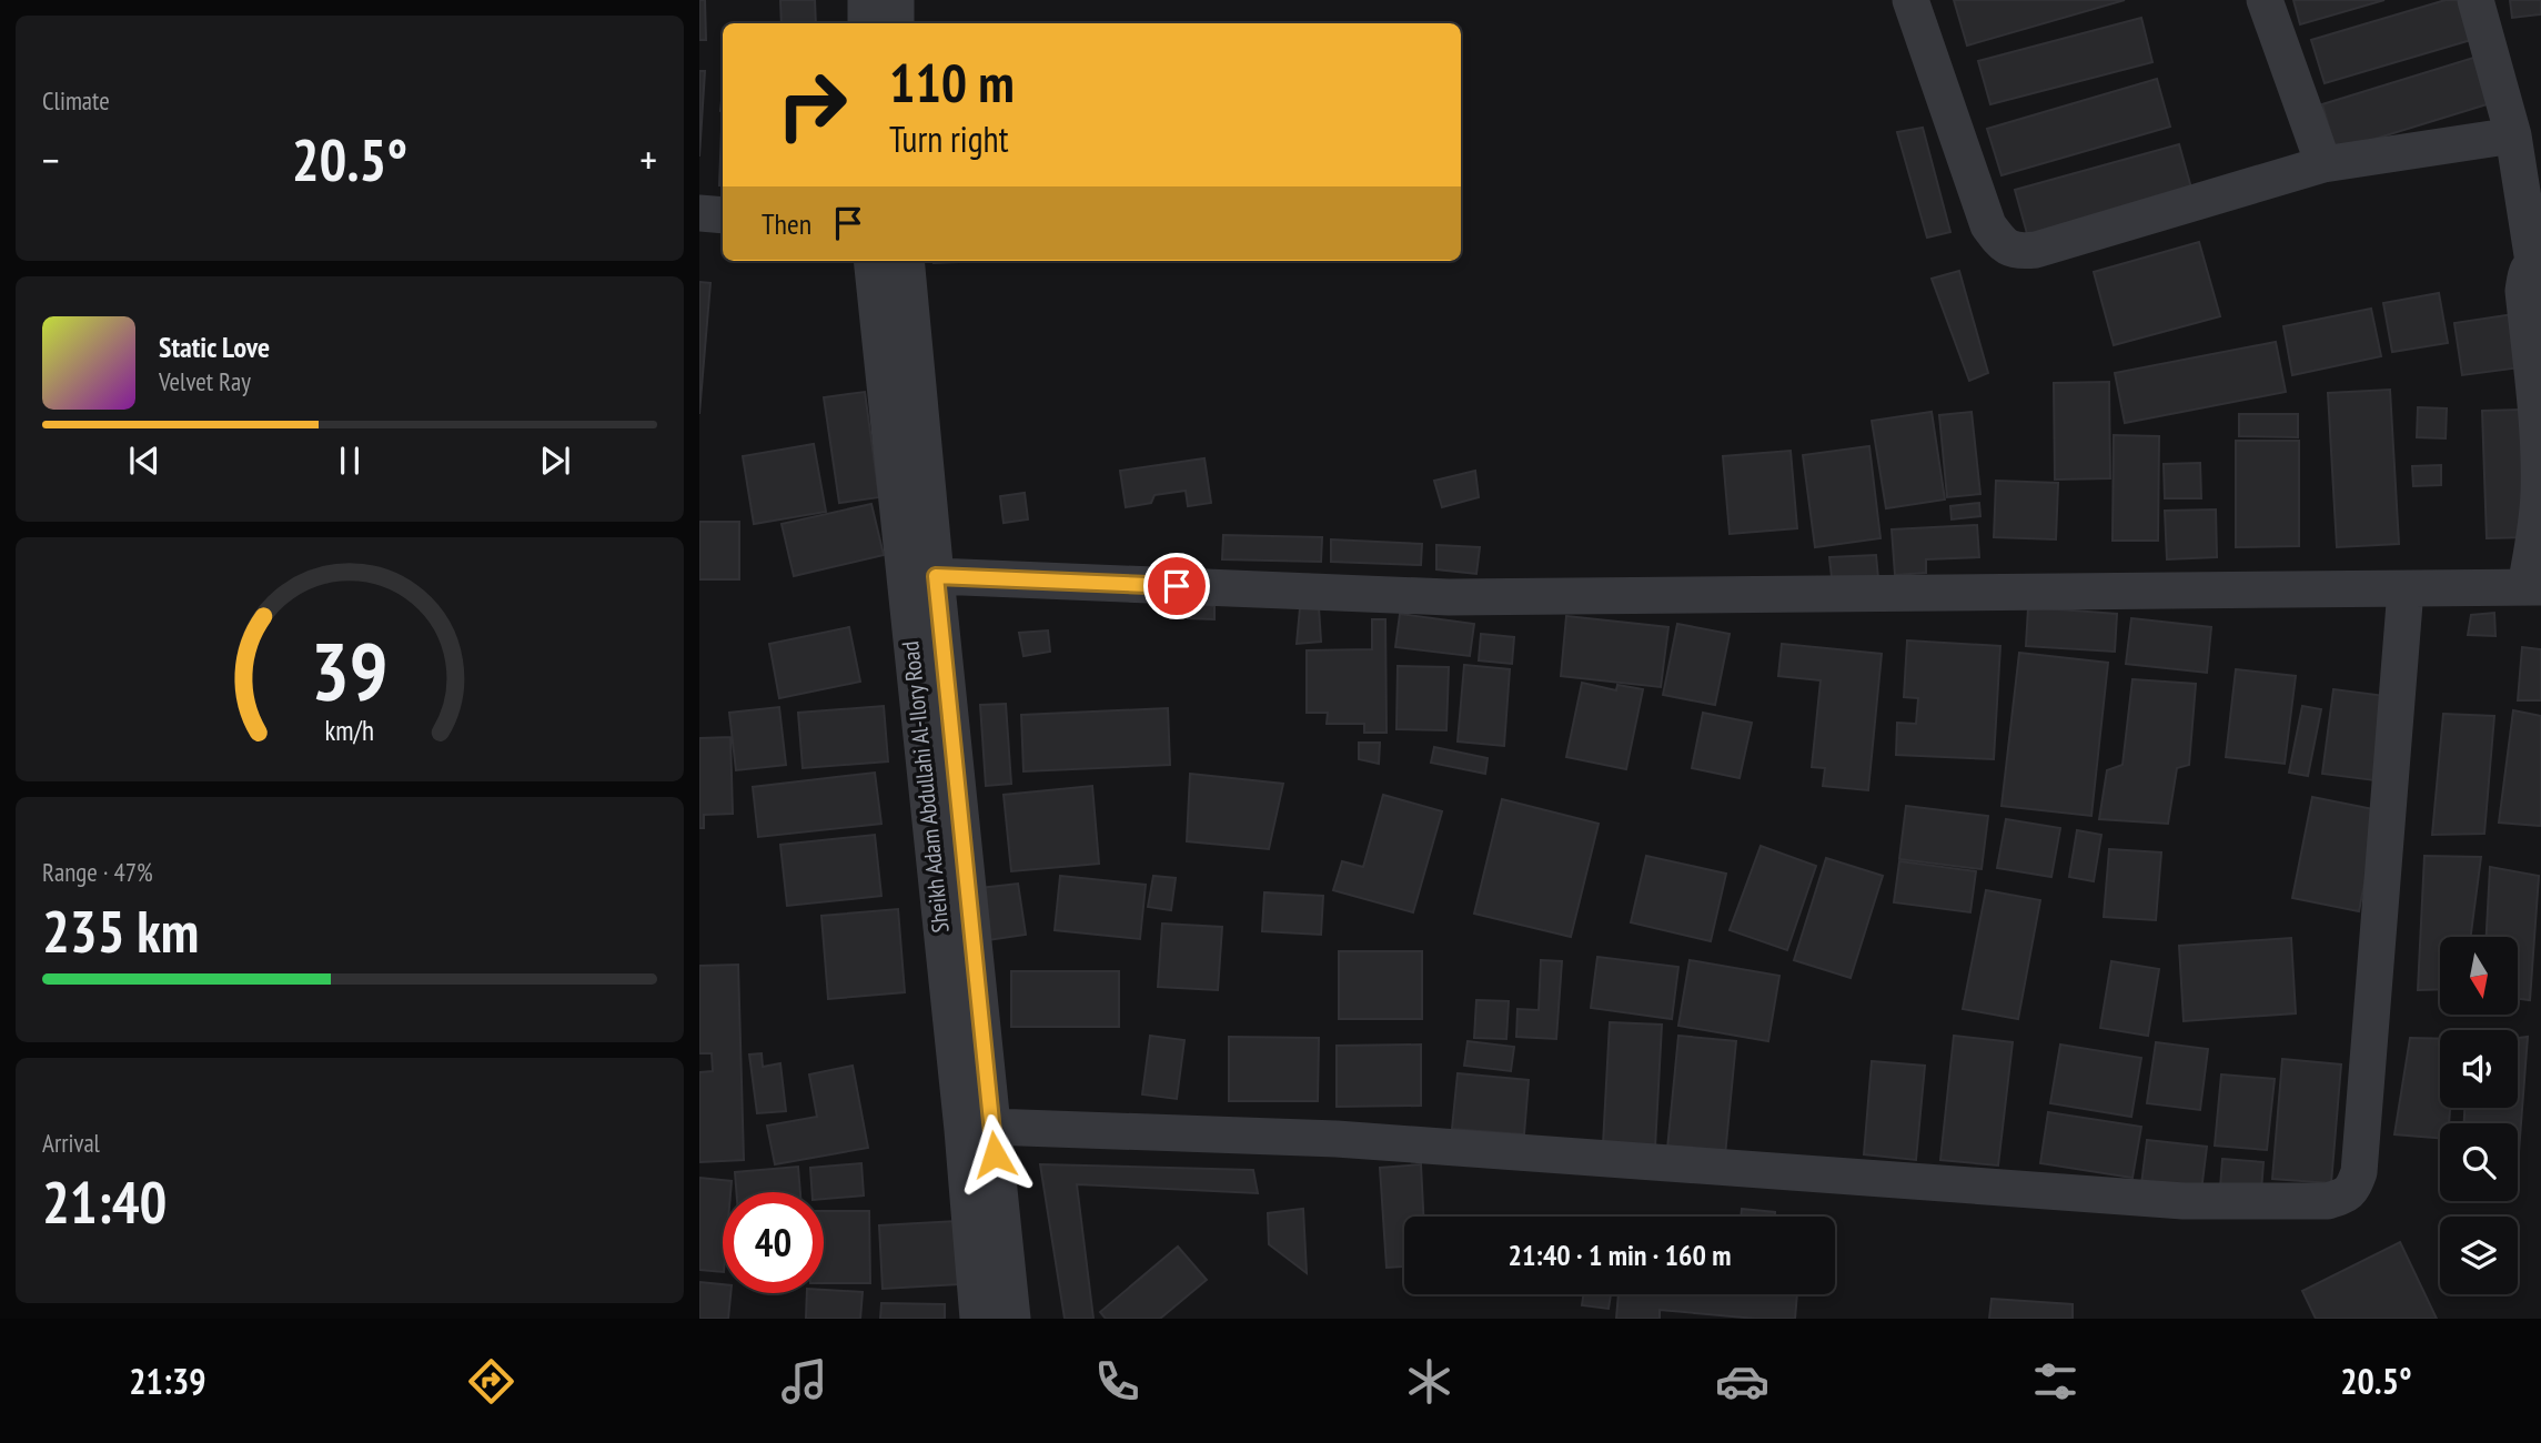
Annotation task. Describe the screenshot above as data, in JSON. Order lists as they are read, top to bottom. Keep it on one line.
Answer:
{"streets":{"street":["Sheikh Adam Abdullahi Al-Ilory Road"]},"north":"bottom","page":{"tile":["Climate",["Range · 47%","235 km"],["Arrival","21:40"]],"turn":["110 m","Turn right"],"heat":["−","20.5°","+"],"then":"Then","song":["Static Love","Velvet Ray"],"limit":"40","trip":"21:40 · 1 min · 160 m","tabs":["21:39","20.5°"],"gauge":["39","km/h"]}}
